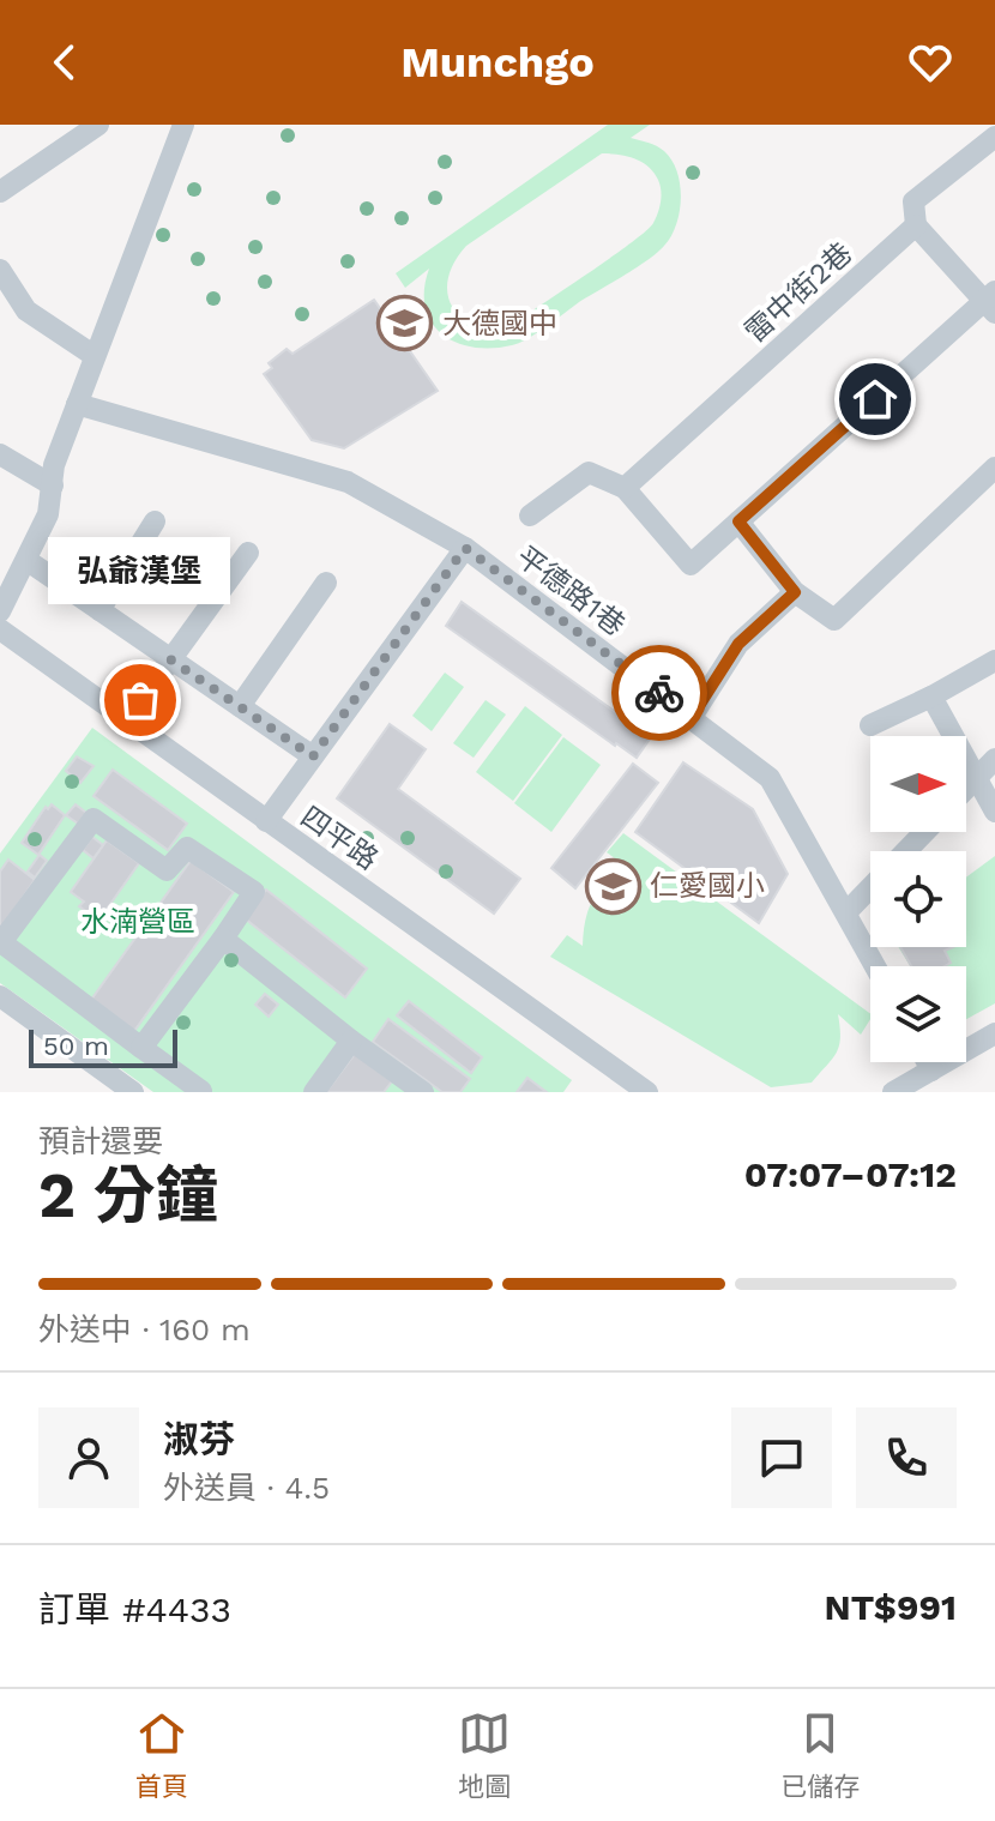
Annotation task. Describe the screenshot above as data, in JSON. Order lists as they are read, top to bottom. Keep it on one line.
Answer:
{"streets":{"street":["雷中街2巷","平德路1巷","四平路"]},"parks":["水湳營區"],"places":{"school or university":["大德國中","仁愛國小"],"other":["弘爺漢堡"]},"scale_bar":"50 m","north":"right","page":{"header":"Munchgo","bubble":"弘爺漢堡","scale":"50 m","heading":["2 分鐘","預計還要","07:07–07:12"],"panel":["淑芬","外送員 · 4.5","訂單 #4433","NT$991"],"bar":"外送中 · 160 m","tabs":["首頁","地圖","已儲存"]}}
